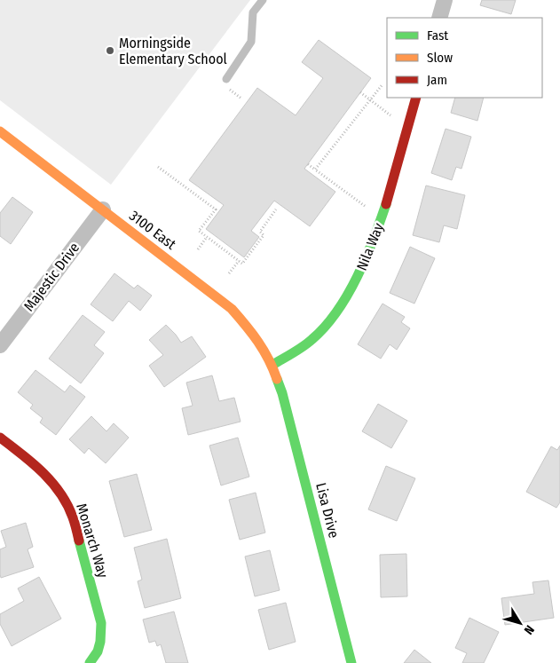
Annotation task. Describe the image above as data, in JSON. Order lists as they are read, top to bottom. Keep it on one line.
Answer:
{"streets":{"street":["3100 East","Nila Way","Majestic Drive","Lisa Drive","Monarch Way"]},"crossings":[["3100 East","Nila Way"],["3100 East","Majestic Drive"],["3100 East","Lisa Drive"],["Nila Way","Lisa Drive"]],"places":["Morningside Elementary School"],"legend":["Fast","Slow","Jam"],"north":"bottom right"}
